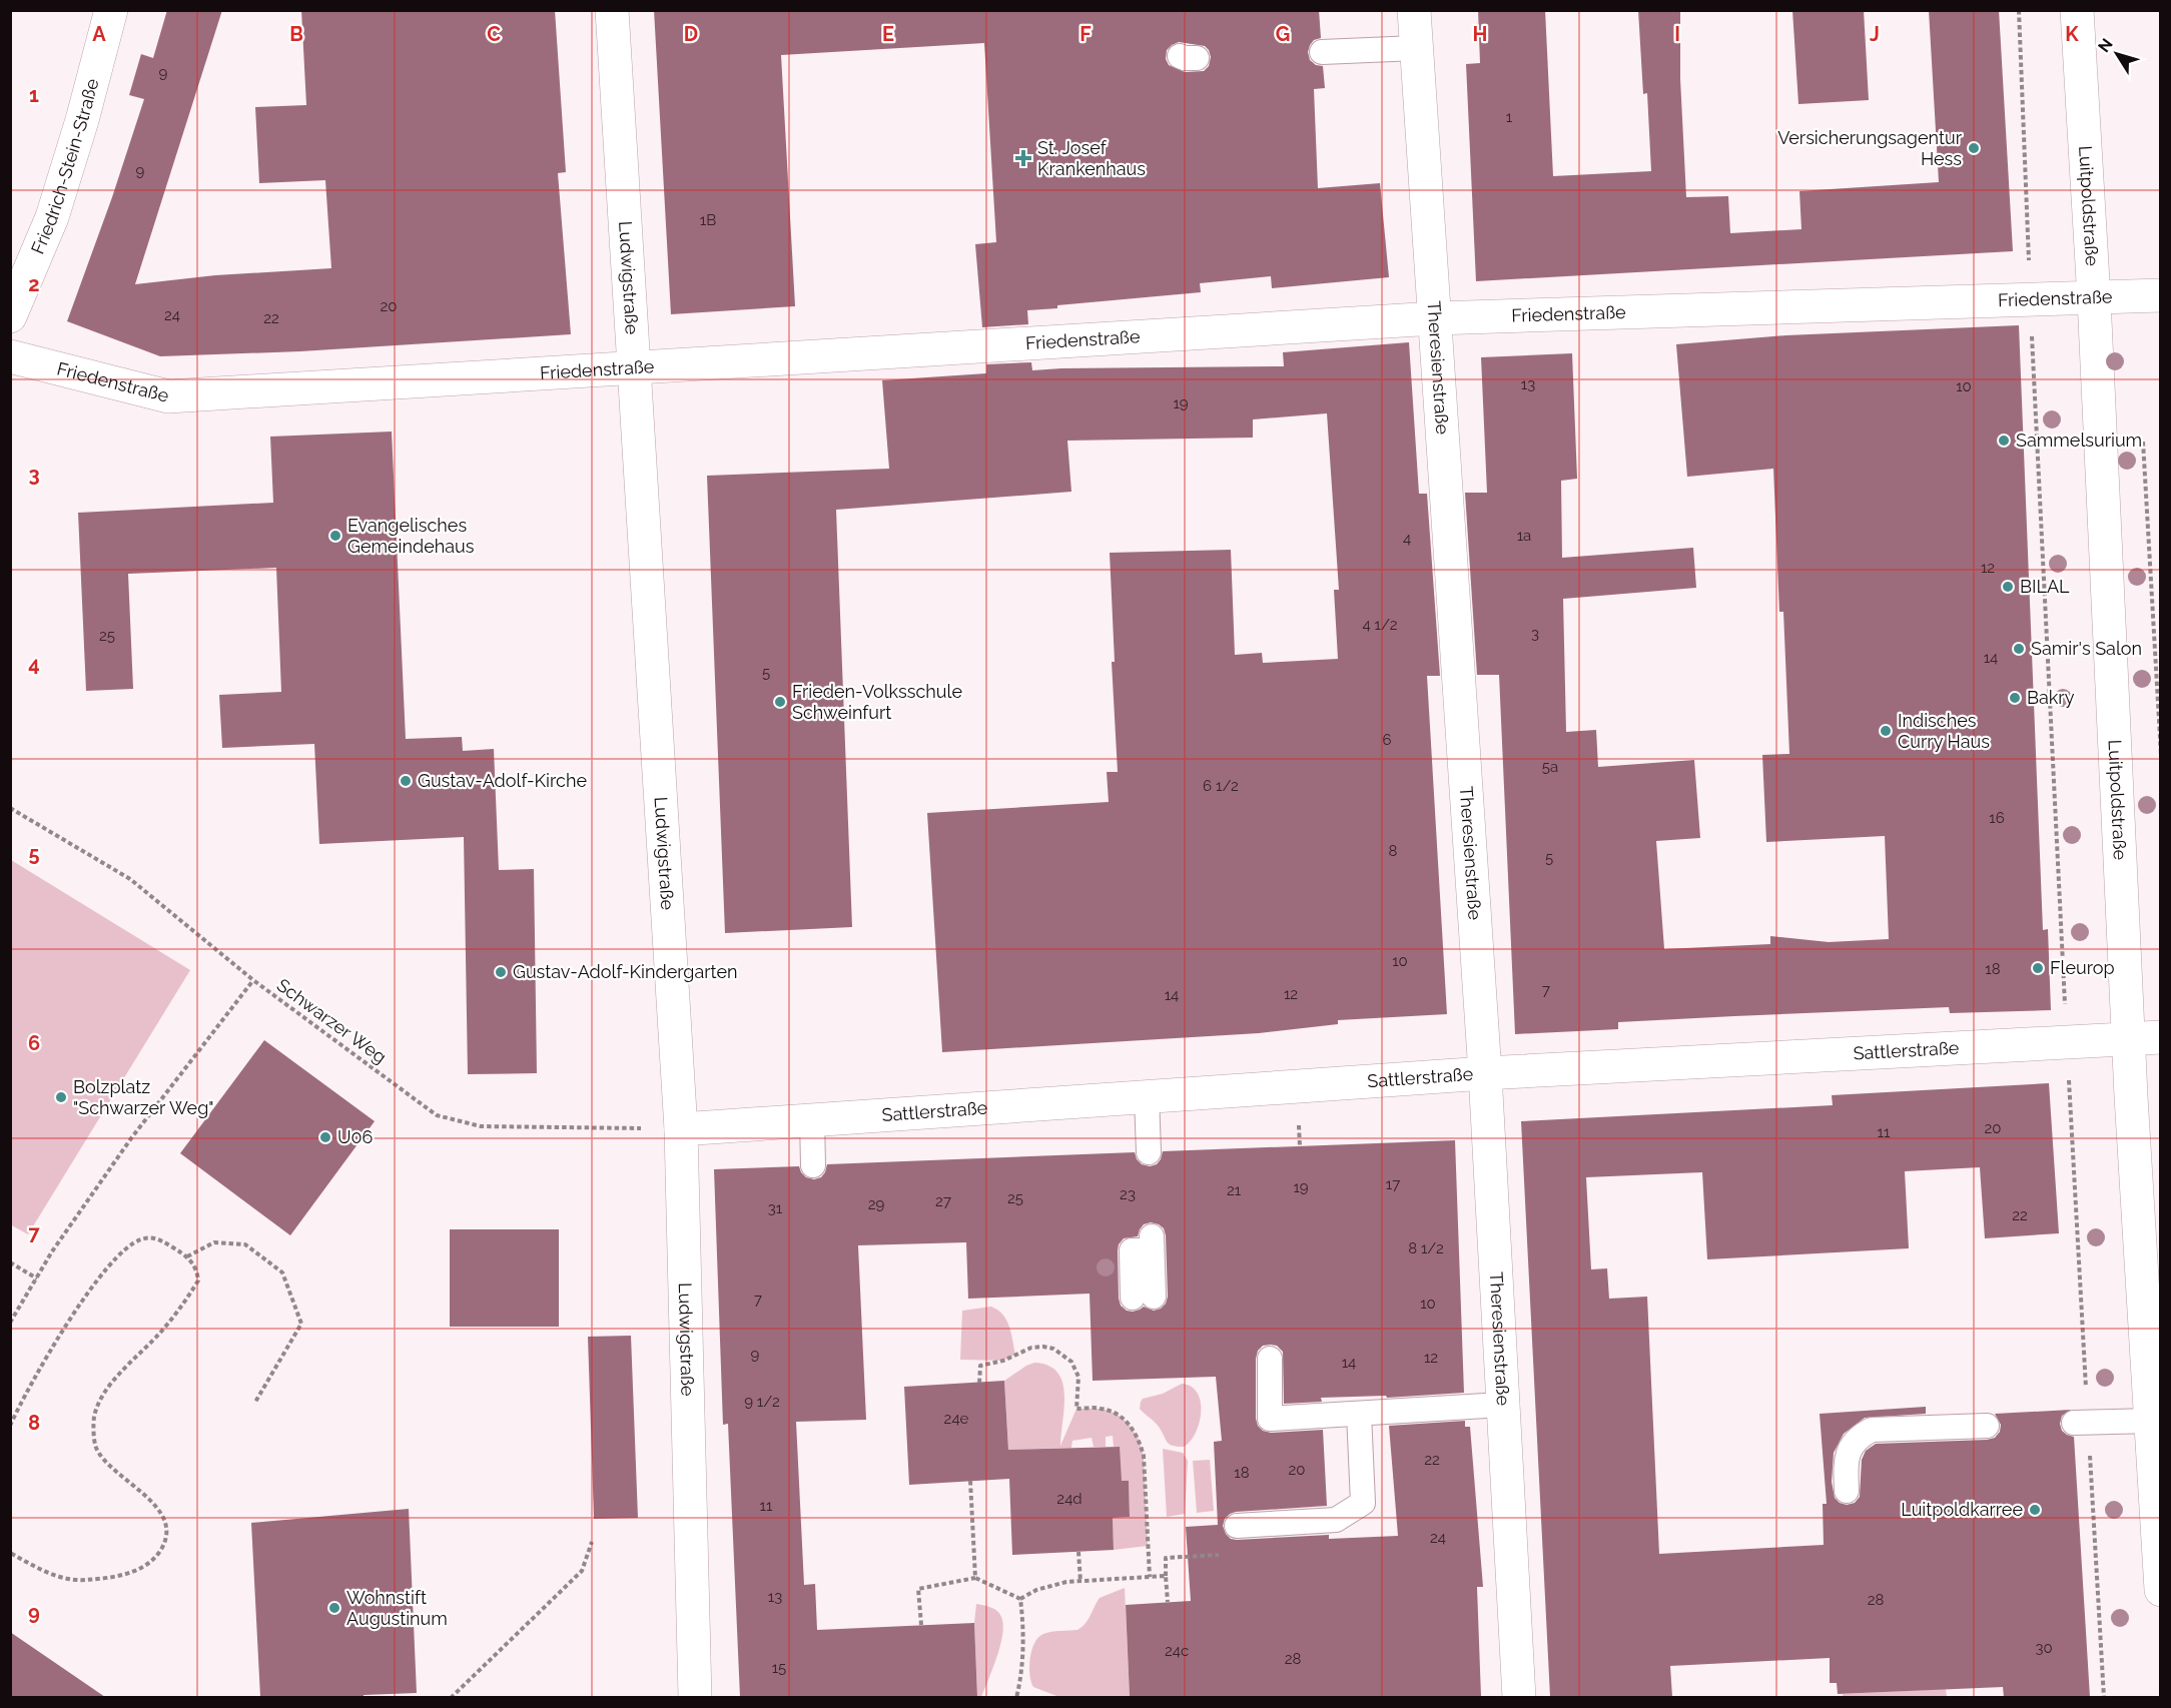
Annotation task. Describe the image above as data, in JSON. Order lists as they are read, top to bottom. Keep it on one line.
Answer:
{"streets":{"street":["Friedrich-Stein-Straße","Luitpoldstraße","Ludwigstraße","Friedenstraße","Theresienstraße","Sattlerstraße"],"path":["Schwarzer Weg"]},"crossings":[["Luitpoldstraße","Friedenstraße"],["Luitpoldstraße","Sattlerstraße"],["Ludwigstraße","Friedenstraße"],["Ludwigstraße","Schwarzer Weg"],["Ludwigstraße","Sattlerstraße"],["Friedenstraße","Theresienstraße"],["Theresienstraße","Sattlerstraße"],["Schwarzer Weg","Sattlerstraße"]],"places":{"other":["Versicherungsagentur Hess","Sammelsurium","Evangelisches Gemeindehaus","BILAL","Samir's Salon","Bakry","Frieden-Volksschule Schweinfurt","Indisches Curry Haus","Gustav-Adolf-Kirche","Fleurop","Gustav-Adolf-Kindergarten","Bolzplatz \"Schwarzer Weg\"","U06","Luitpoldkarree","Wohnstift Augustinum"],"health":["St. Josef Krankenhaus"]},"house_numbers":["9","1","9","1B","20","24","22","13","10","19","1a","4","12","4 1/2","3","25","14","5","6","5a","6 1/2","16","8","5","10","18","7","12","14","20","11","17","19","21","23","25","27","29","31","22","8 1/2","7","10","9","12","14","9 1/2","24e","22","20","18","24d","11","24","13","28","30","24c","28","15"],"north":"top left","grid":{"columns":["A","B","C","D","E","F","G","H","I","J","K"],"rows":["1","2","3","4","5","6","7","8","9"]}}
